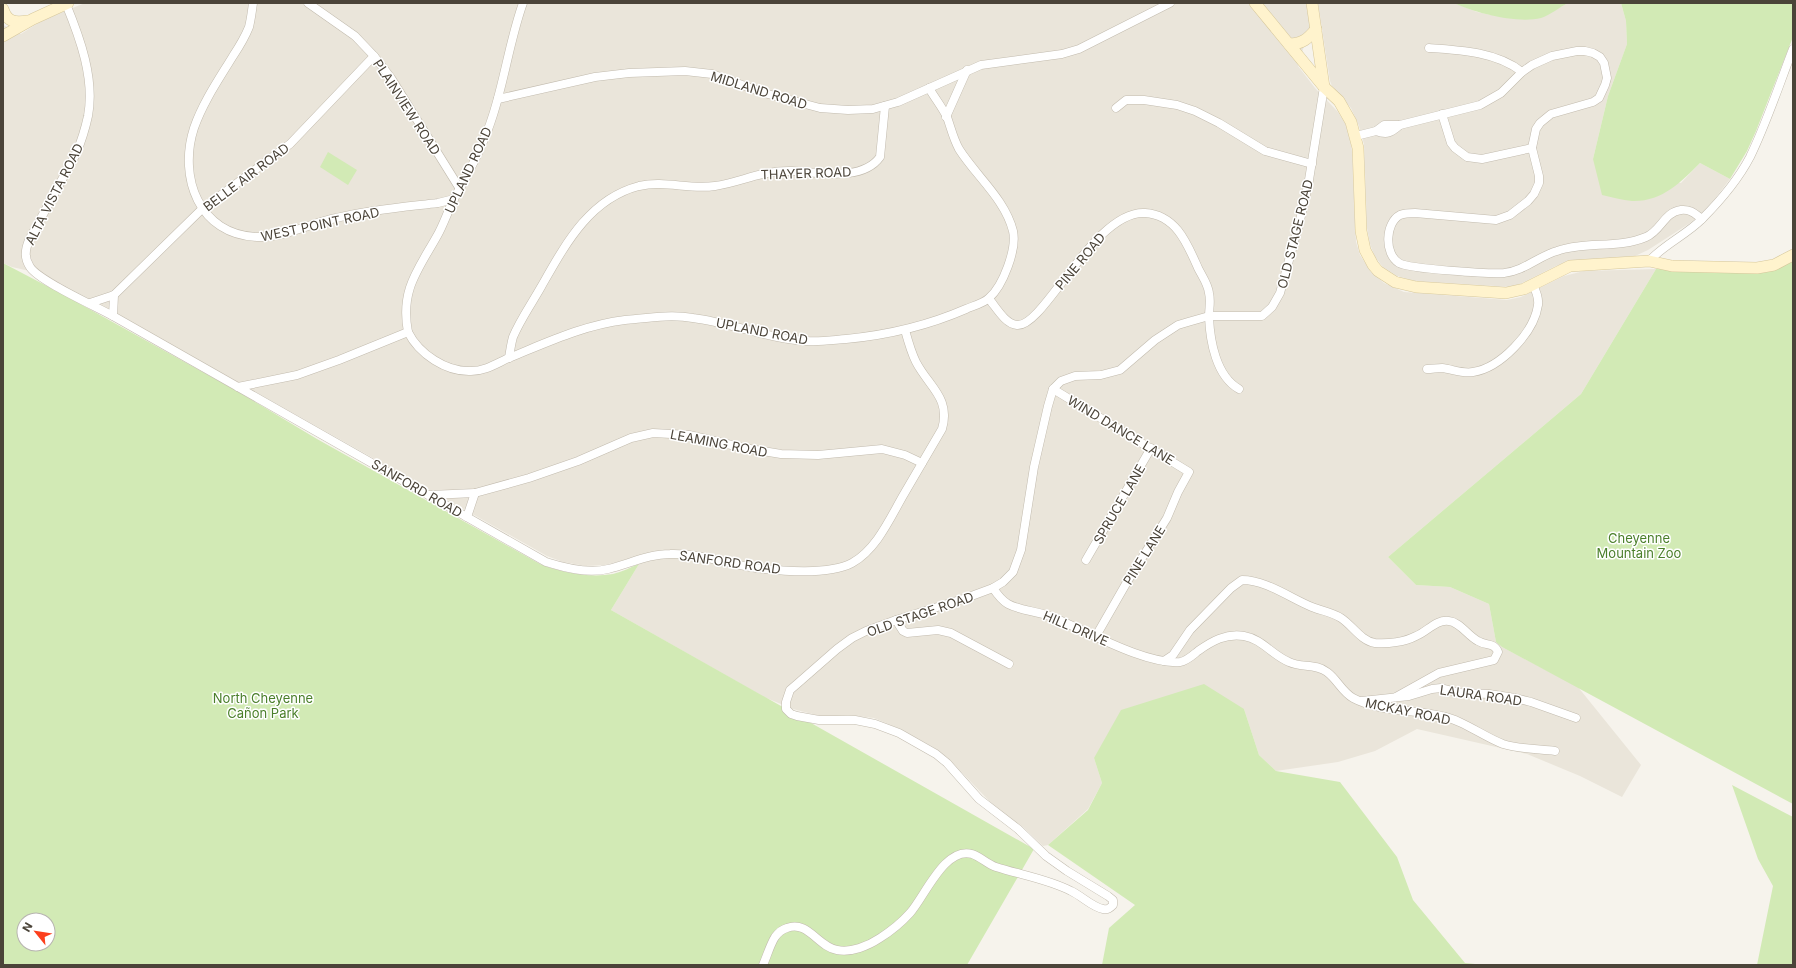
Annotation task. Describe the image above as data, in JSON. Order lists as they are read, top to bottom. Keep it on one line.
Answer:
{"streets":{"street":["MIDLAND ROAD","PLAINVIEW ROAD","UPLAND ROAD","THAYER ROAD","BELLE AIR ROAD","ALTA VISTA ROAD","WEST POINT ROAD","OLD STAGE ROAD","PINE ROAD","WIND DANCE LANE","LEAMING ROAD","SANFORD ROAD","SPRUCE LANE","PINE LANE","HILL DRIVE","LAURA ROAD","MCKAY ROAD"]},"crossings":[["MIDLAND ROAD","UPLAND ROAD"],["MIDLAND ROAD","THAYER ROAD"],["PLAINVIEW ROAD","UPLAND ROAD"],["PLAINVIEW ROAD","BELLE AIR ROAD"],["UPLAND ROAD","THAYER ROAD"],["UPLAND ROAD","WEST POINT ROAD"],["UPLAND ROAD","PINE ROAD"],["UPLAND ROAD","SANFORD ROAD"],["BELLE AIR ROAD","ALTA VISTA ROAD"],["BELLE AIR ROAD","WEST POINT ROAD"],["ALTA VISTA ROAD","SANFORD ROAD"],["OLD STAGE ROAD","PINE ROAD"],["OLD STAGE ROAD","WIND DANCE LANE"],["OLD STAGE ROAD","HILL DRIVE"],["WIND DANCE LANE","SPRUCE LANE"],["WIND DANCE LANE","PINE LANE"],["LEAMING ROAD","SANFORD ROAD"],["PINE LANE","HILL DRIVE"],["HILL DRIVE","MCKAY ROAD"],["LAURA ROAD","MCKAY ROAD"]],"parks":["Cheyenne Mountain Zoo","North Cheyenne Cañon Park"],"north":"top left"}
